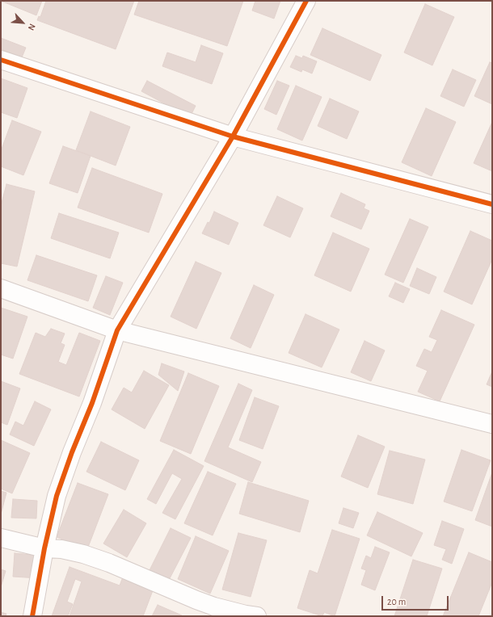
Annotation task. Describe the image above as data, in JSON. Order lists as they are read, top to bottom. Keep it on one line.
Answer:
{"scale_bar":"20 m","north":"bottom right"}
